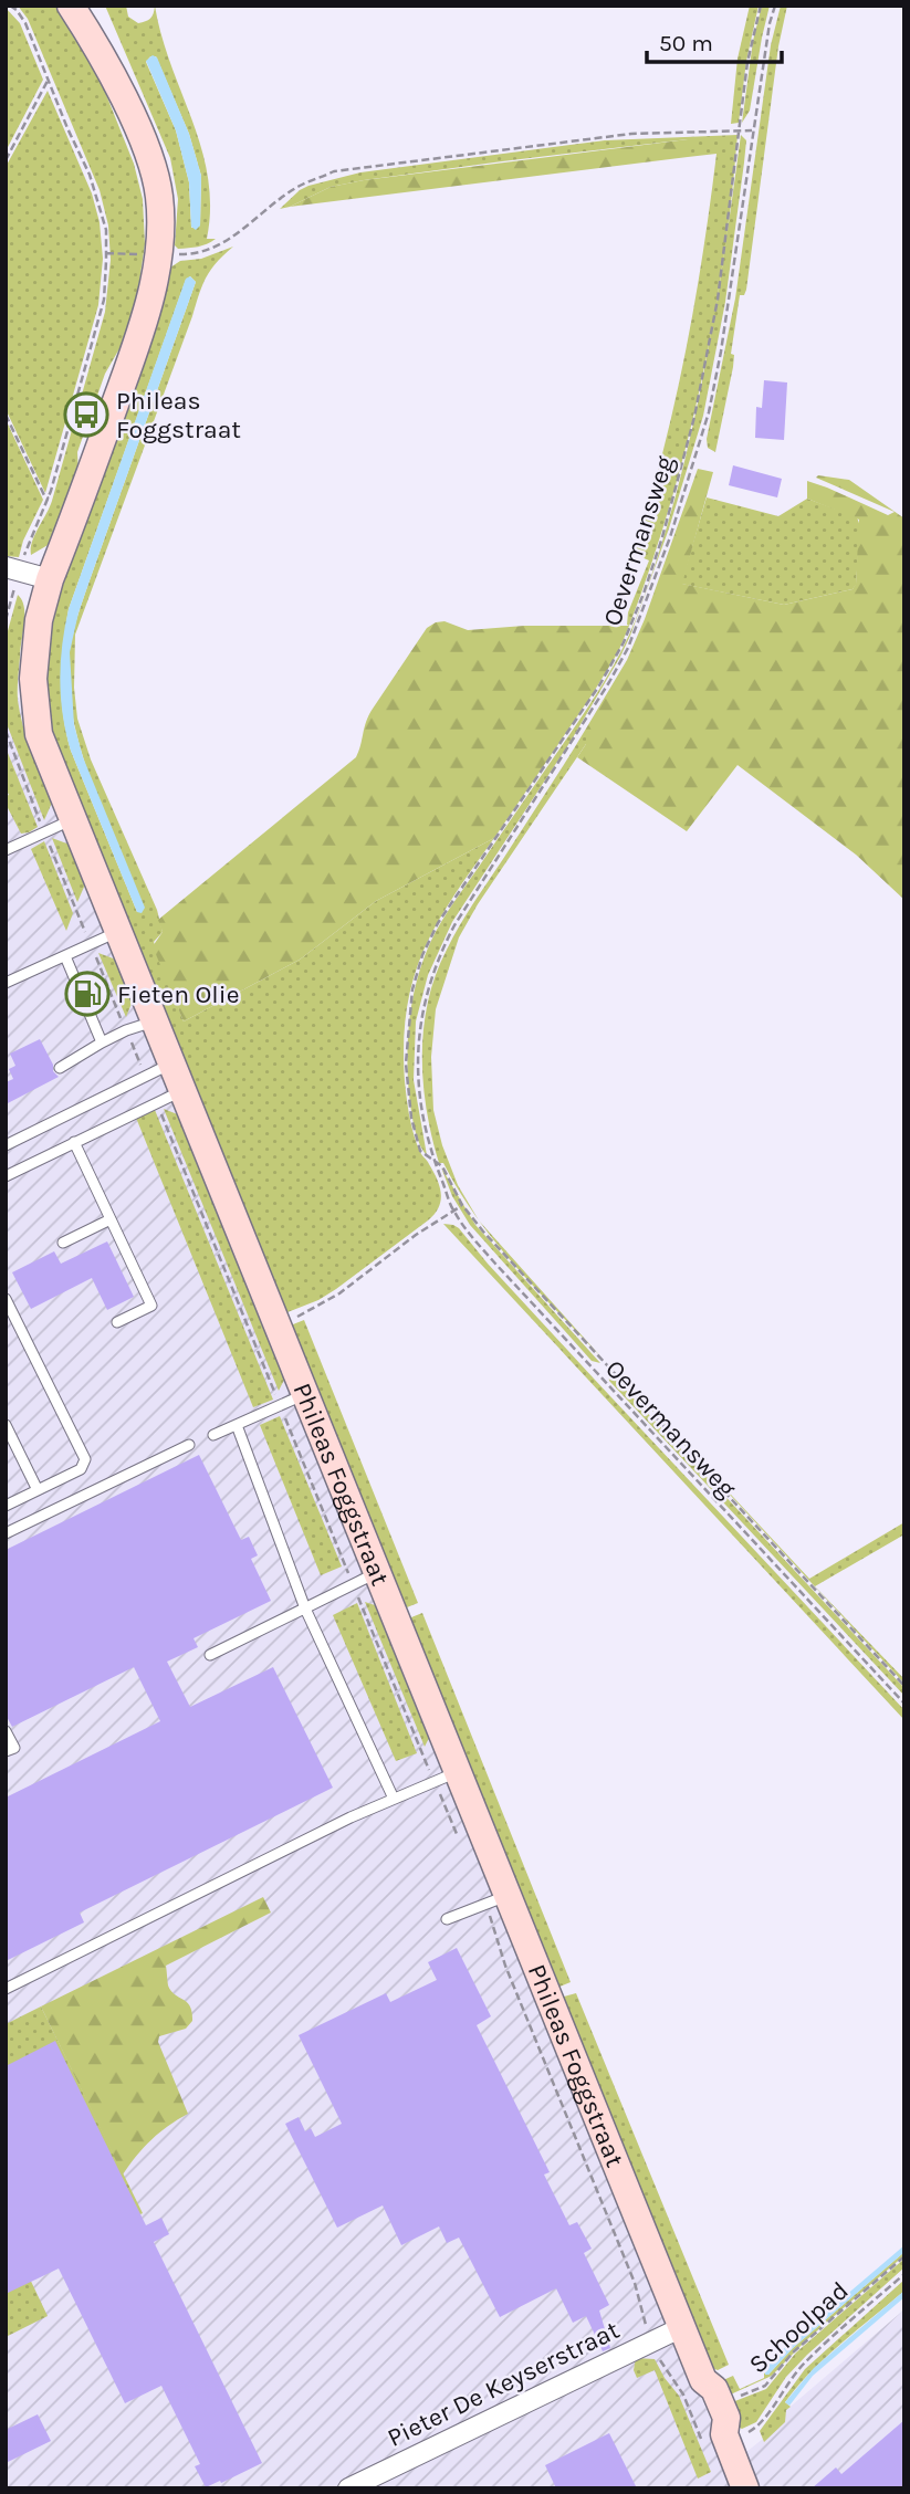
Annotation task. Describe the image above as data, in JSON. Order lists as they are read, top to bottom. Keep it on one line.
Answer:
{"streets":{"street":["Phileas Foggstraat","Pieter De Keyserstraat"],"path":["Oevermansweg","Schoolpad"]},"crossings":[["Phileas Foggstraat","Schoolpad"],["Phileas Foggstraat","Pieter De Keyserstraat"]],"places":{"bus stop":["Phileas Foggstraat"],"fuel station":["Fieten Olie"]},"scale_bar":"50 m"}
